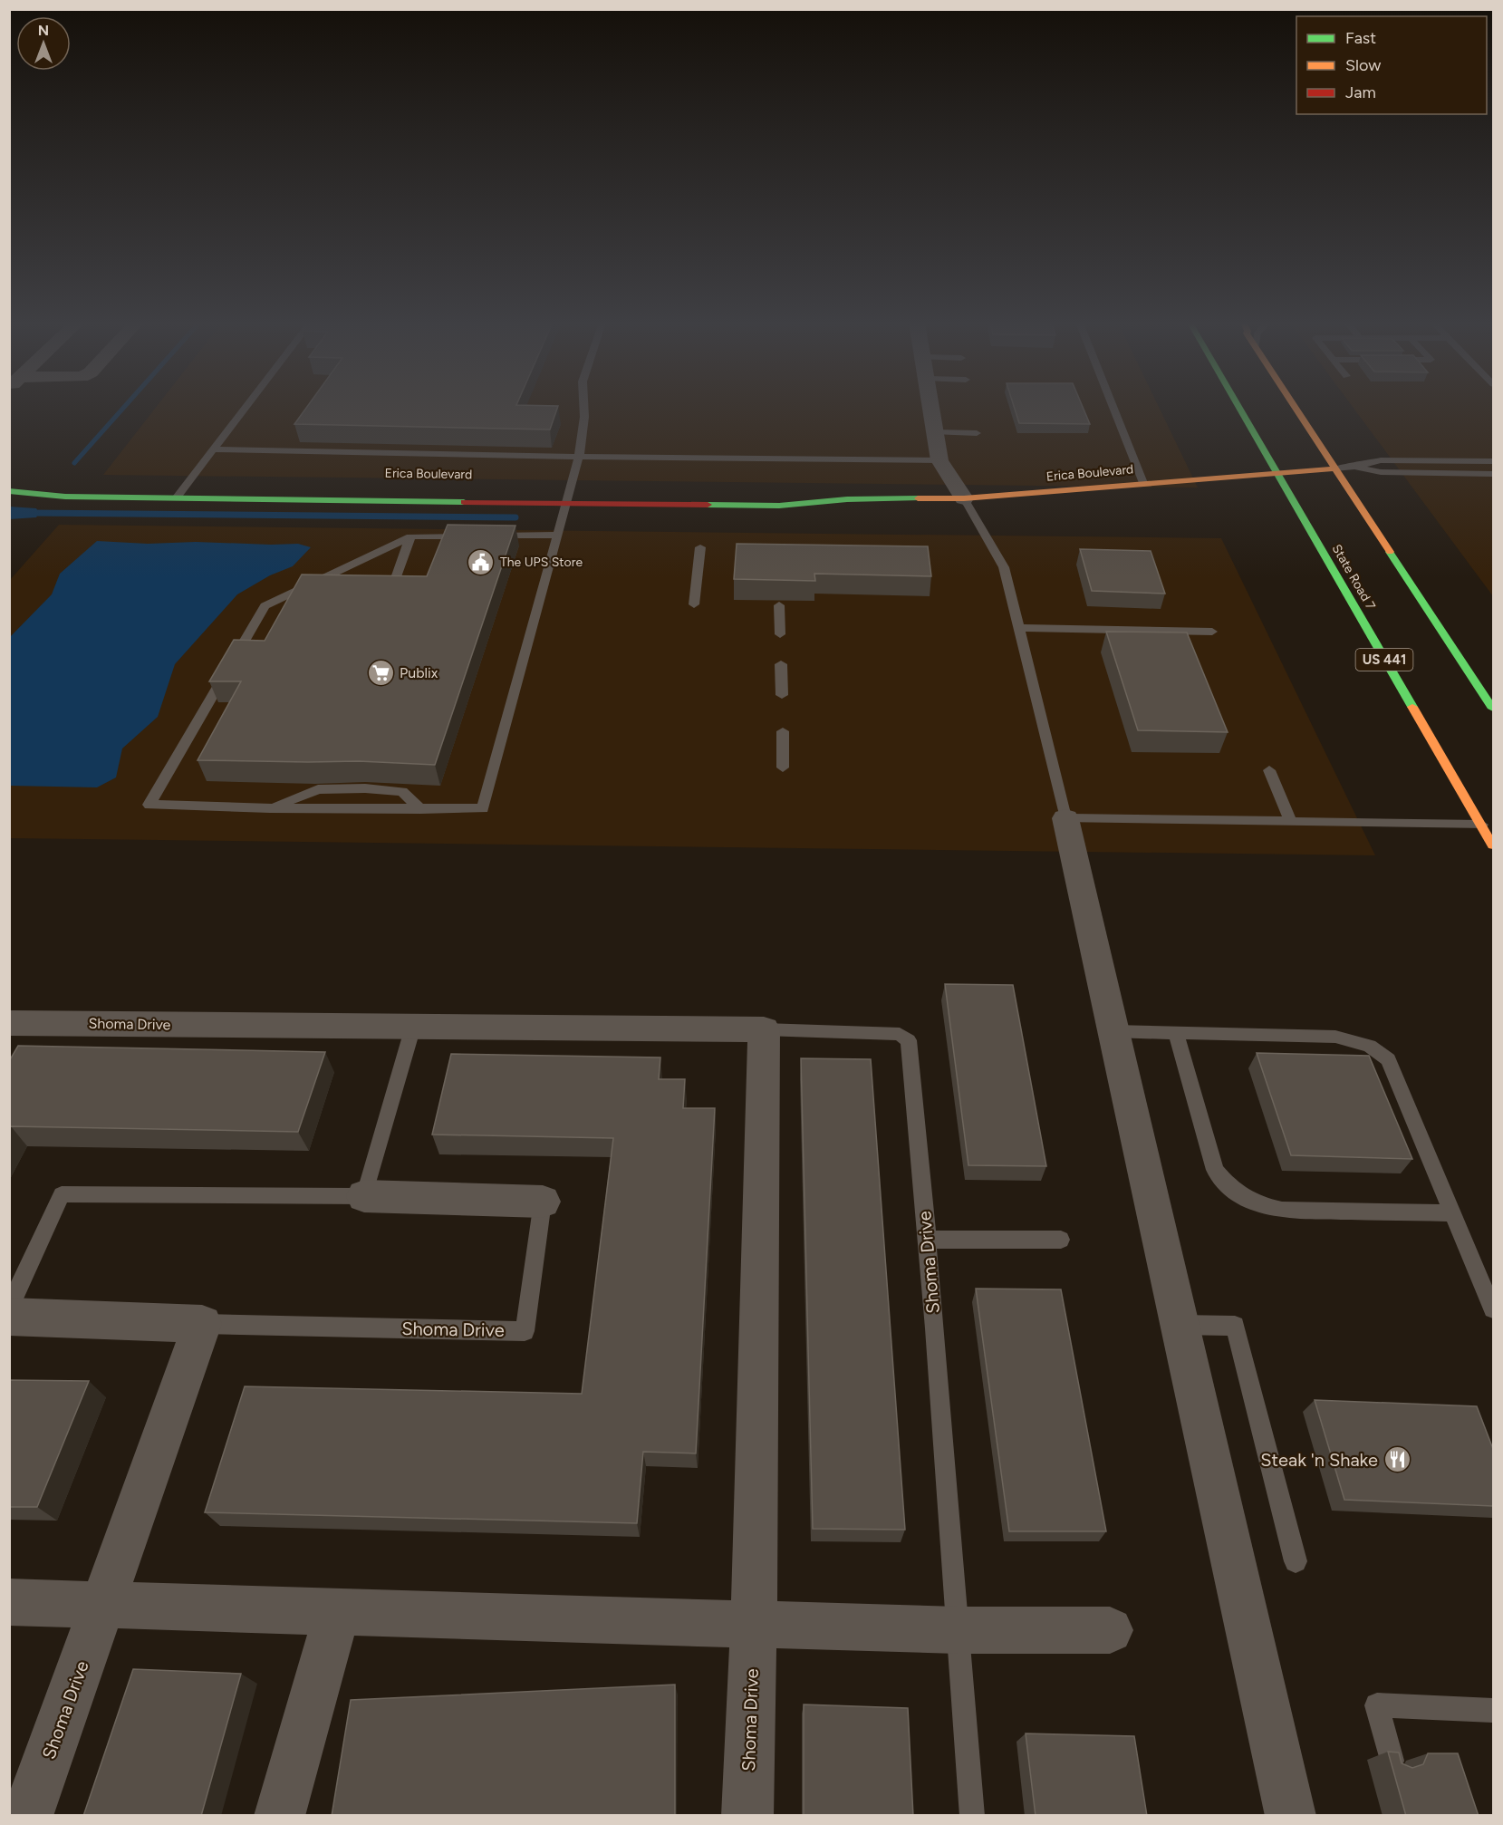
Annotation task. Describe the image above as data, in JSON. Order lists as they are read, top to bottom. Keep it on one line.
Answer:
{"streets":{"main road":["Erica Boulevard","State Road 7","US 441"],"street":["Shoma Drive"]},"crossings":[["Erica Boulevard","State Road 7"]],"places":{"public building":["The UPS Store"],"supermarket":["Publix"],"restaurant":["Steak 'n Shake"]},"legend":["Fast","Slow","Jam"],"north":"top"}
